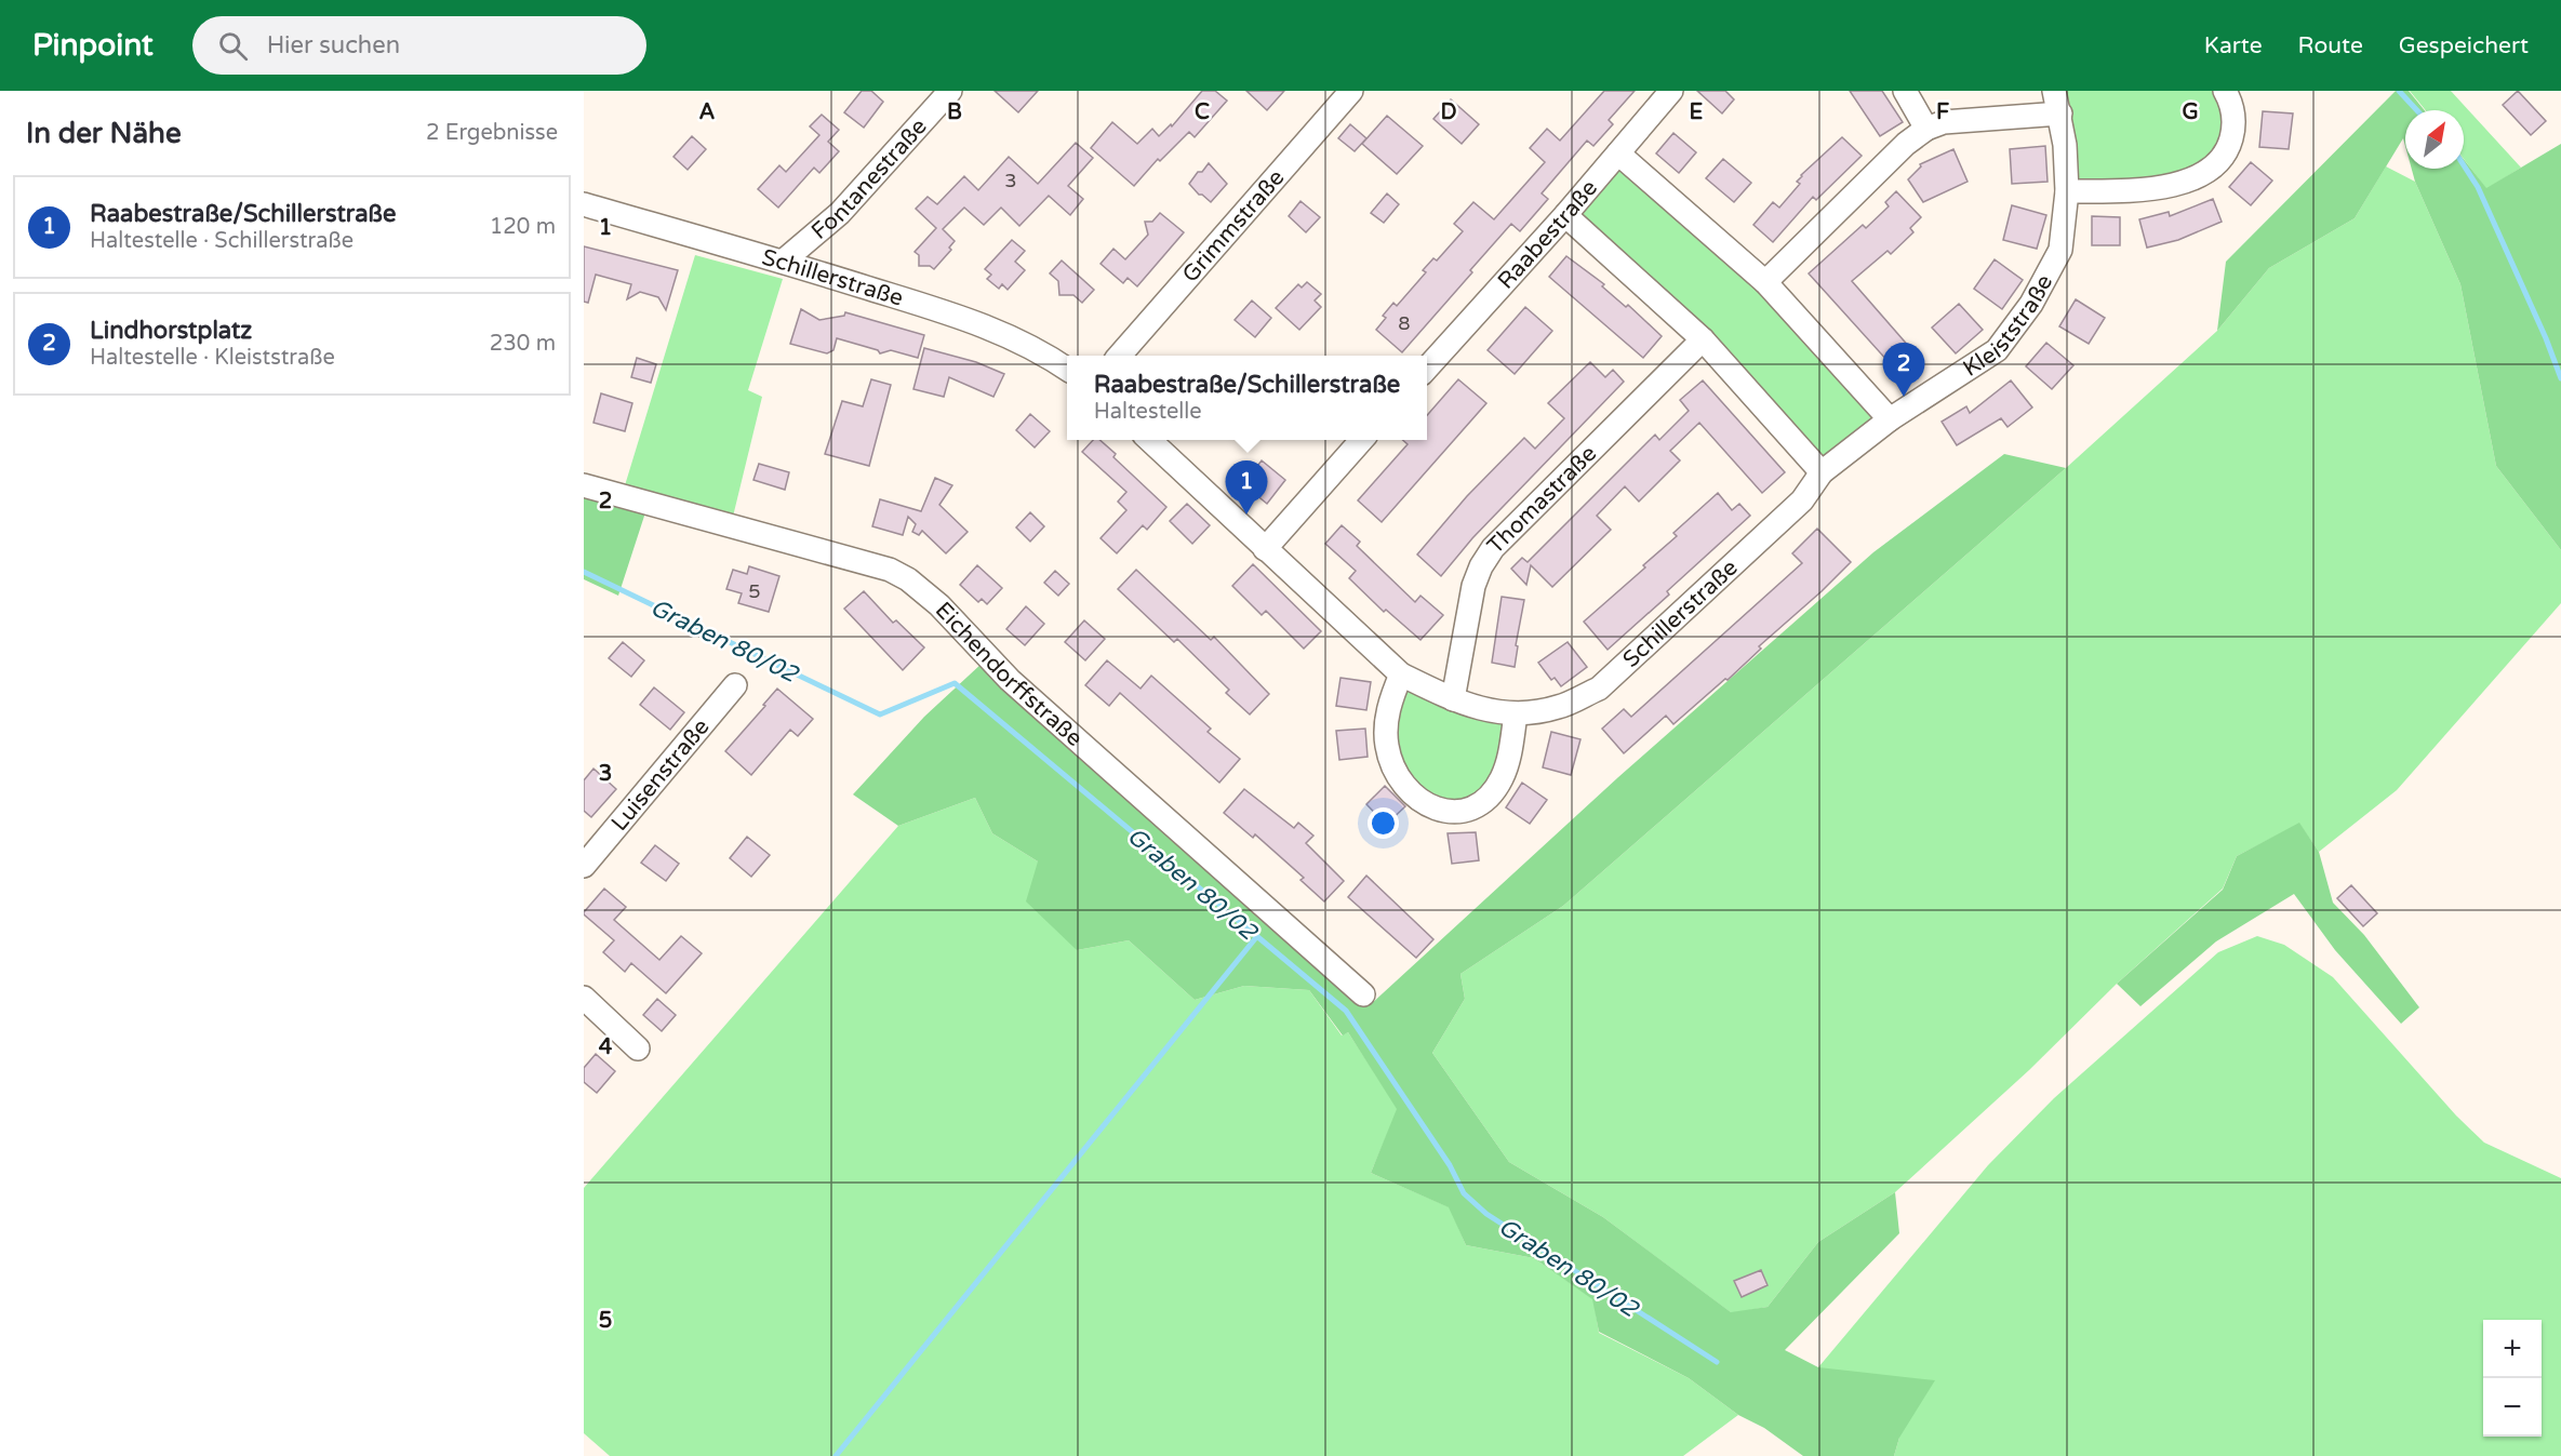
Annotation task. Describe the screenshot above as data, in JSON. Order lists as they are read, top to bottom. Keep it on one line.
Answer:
{"streets":{"street":["Fontanestraße","Grimmstraße","Raabestraße","Schillerstraße","Kleiststraße","Thomastraße","Eichendorffstraße","Luisenstraße"]},"crossings":[["Fontanestraße","Schillerstraße"],["Schillerstraße","Kleiststraße"],["Schillerstraße","Thomastraße"]],"water":["Graben 80/02"],"house_numbers":["3","8","5"],"north":"top right","page":{"header":"Pinpoint","search":"Hier suchen","nav":["Karte","Route","Gespeichert"],"heading":["In der Nähe","2 Ergebnisse"],"list":[{"mark":"1","name":"Raabestraße/Schillerstraße","note":"Haltestelle · Schillerstraße","value":"120 m"},{"mark":"2","name":"Lindhorstplatz","note":"Haltestelle · Kleiststraße","value":"230 m"}],"pins":["2","1"],"popup":["Raabestraße/Schillerstraße","Haltestelle"],"map_buttons":["+","−"]},"grid":{"columns":["A","B","C","D","E","F","G"],"rows":["1","2","3","4","5"]}}
